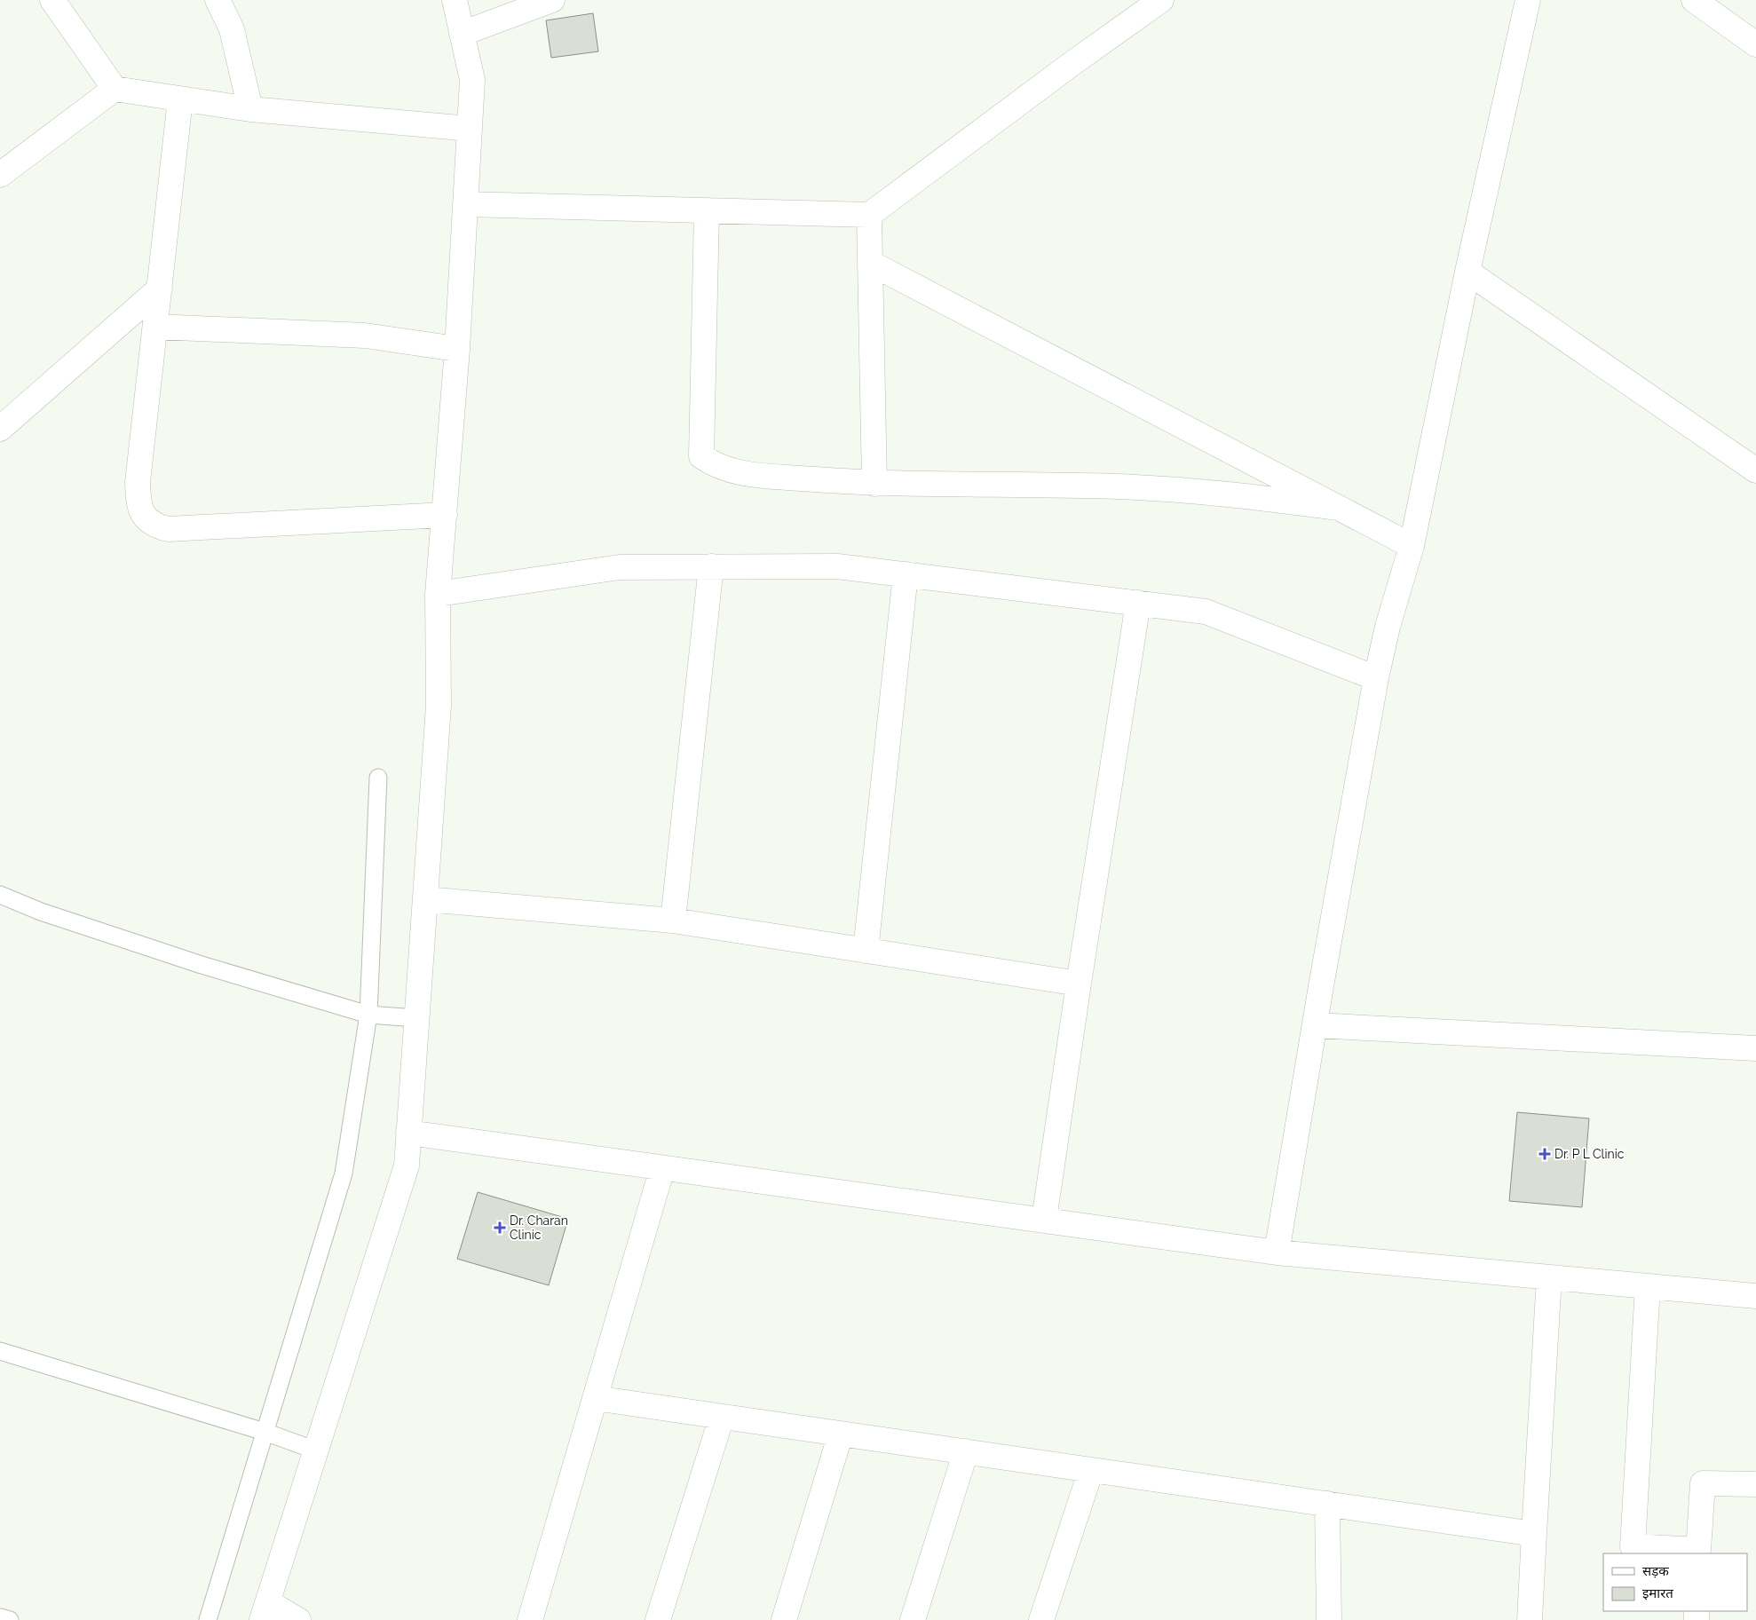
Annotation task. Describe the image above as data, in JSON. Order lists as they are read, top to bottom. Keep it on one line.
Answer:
{"places":{"health":["Dr. P L Clinic","Dr. Charan Clinic"]},"legend":["सड़क","इमारत"]}
